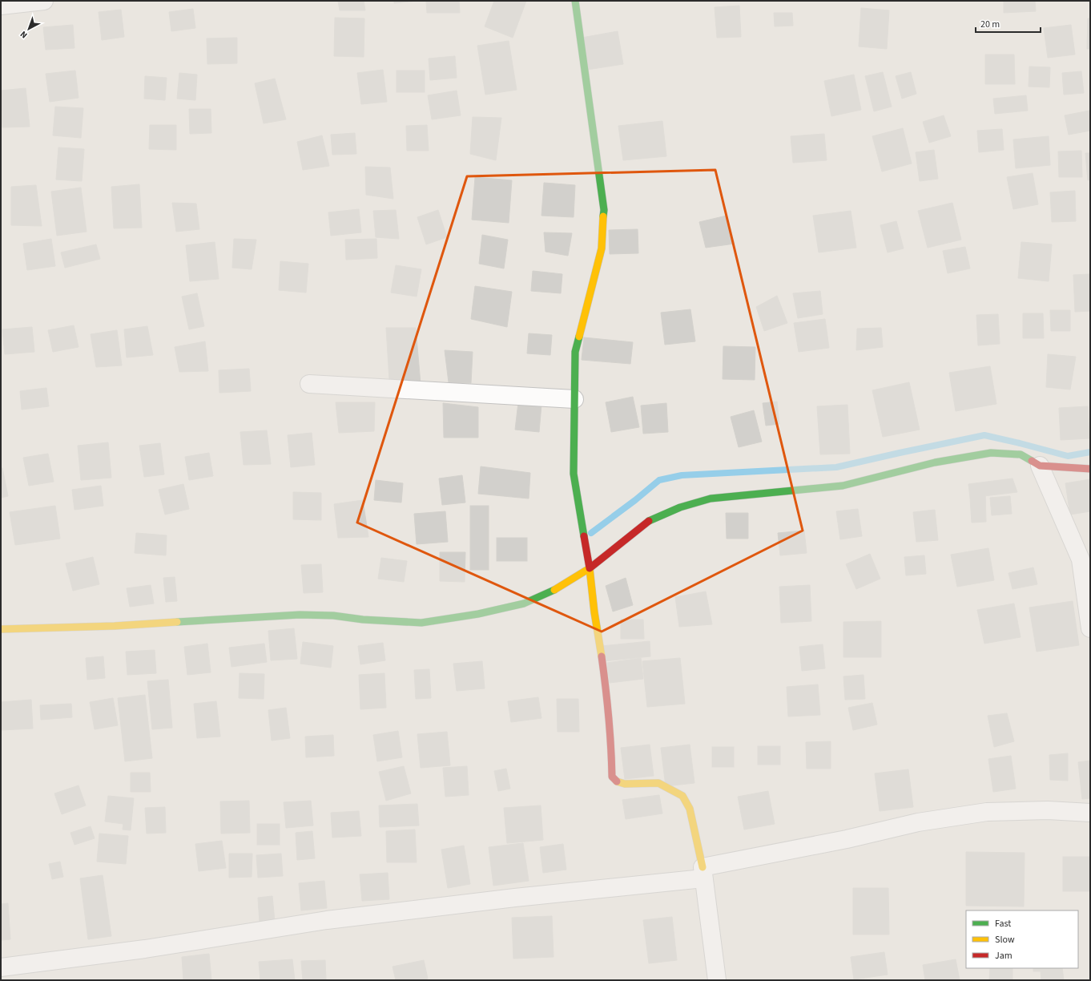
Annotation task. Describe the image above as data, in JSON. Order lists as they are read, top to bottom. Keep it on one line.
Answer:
{"legend":["Fast","Slow","Jam"],"scale_bar":"20 m","north":"bottom left"}
